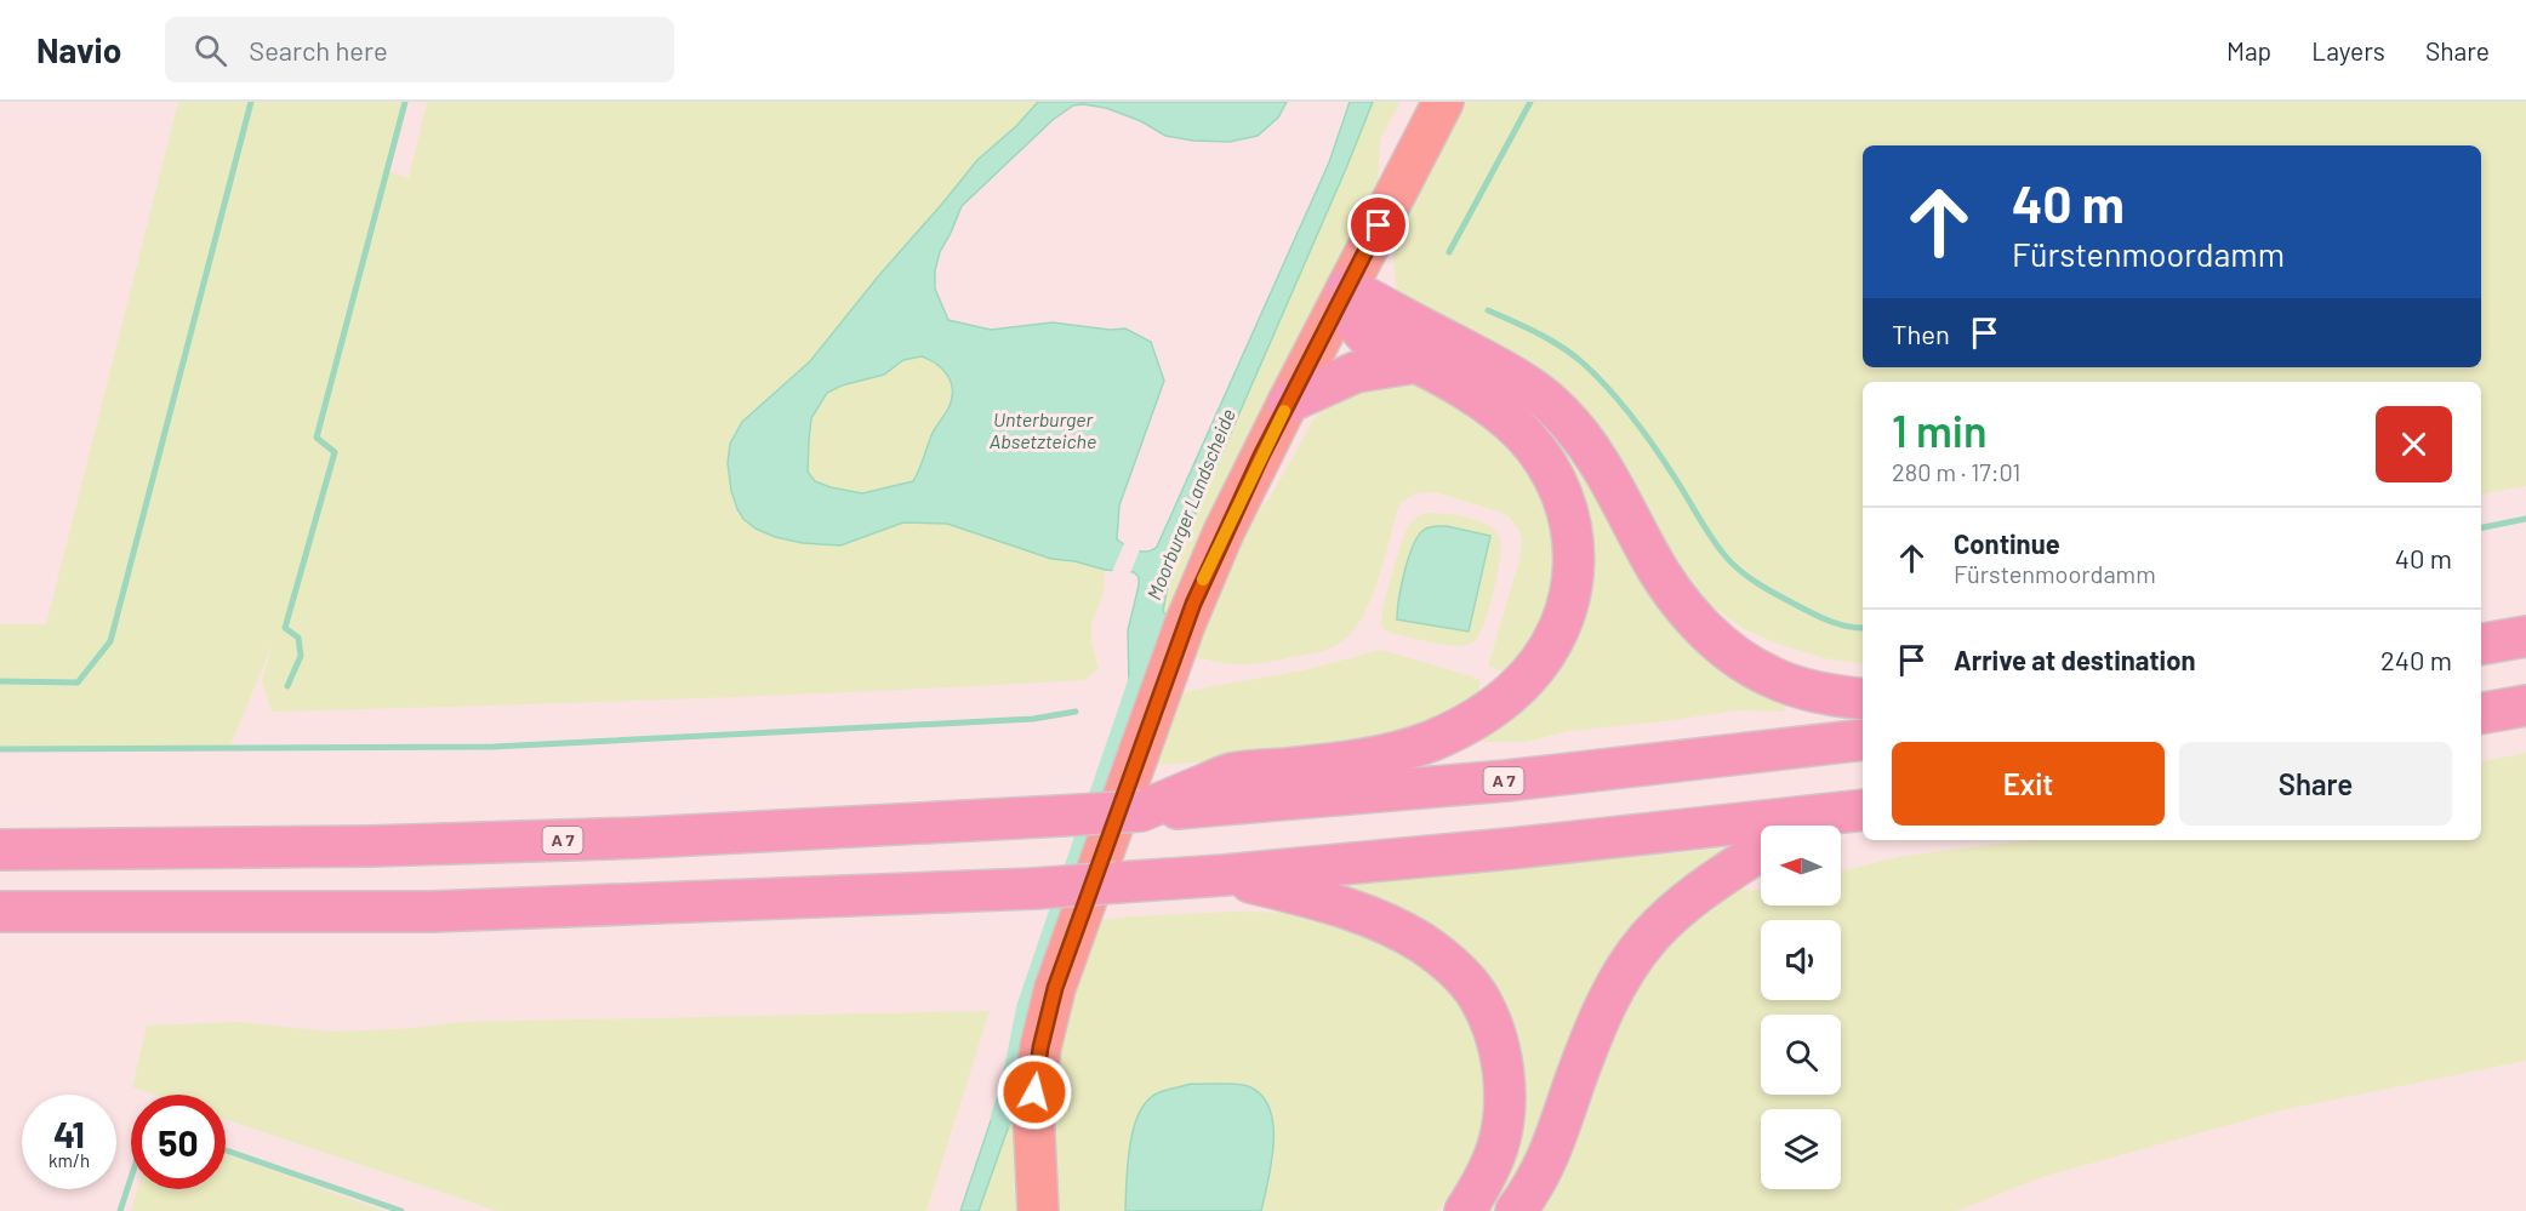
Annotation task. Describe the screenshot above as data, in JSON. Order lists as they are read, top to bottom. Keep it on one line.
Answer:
{"streets":{"highway":["A 7"]},"water":["Unterburger Absetzteiche","Moorburger Landscheide"],"north":"left","page":{"header":"Navio","search":"Search here","nav":["Map","Layers","Share"],"turn":["40 m","Fürstenmoordamm"],"then":"Then","heading":["1 min","280 m · 17:01"],"list":[{"name":"Continue","note":"Fürstenmoordamm","value":"40 m"},{"name":"Arrive at destination","value":"240 m"}],"buttons":["Exit","Share"],"speed":"41 km/h","limit":"50"}}
